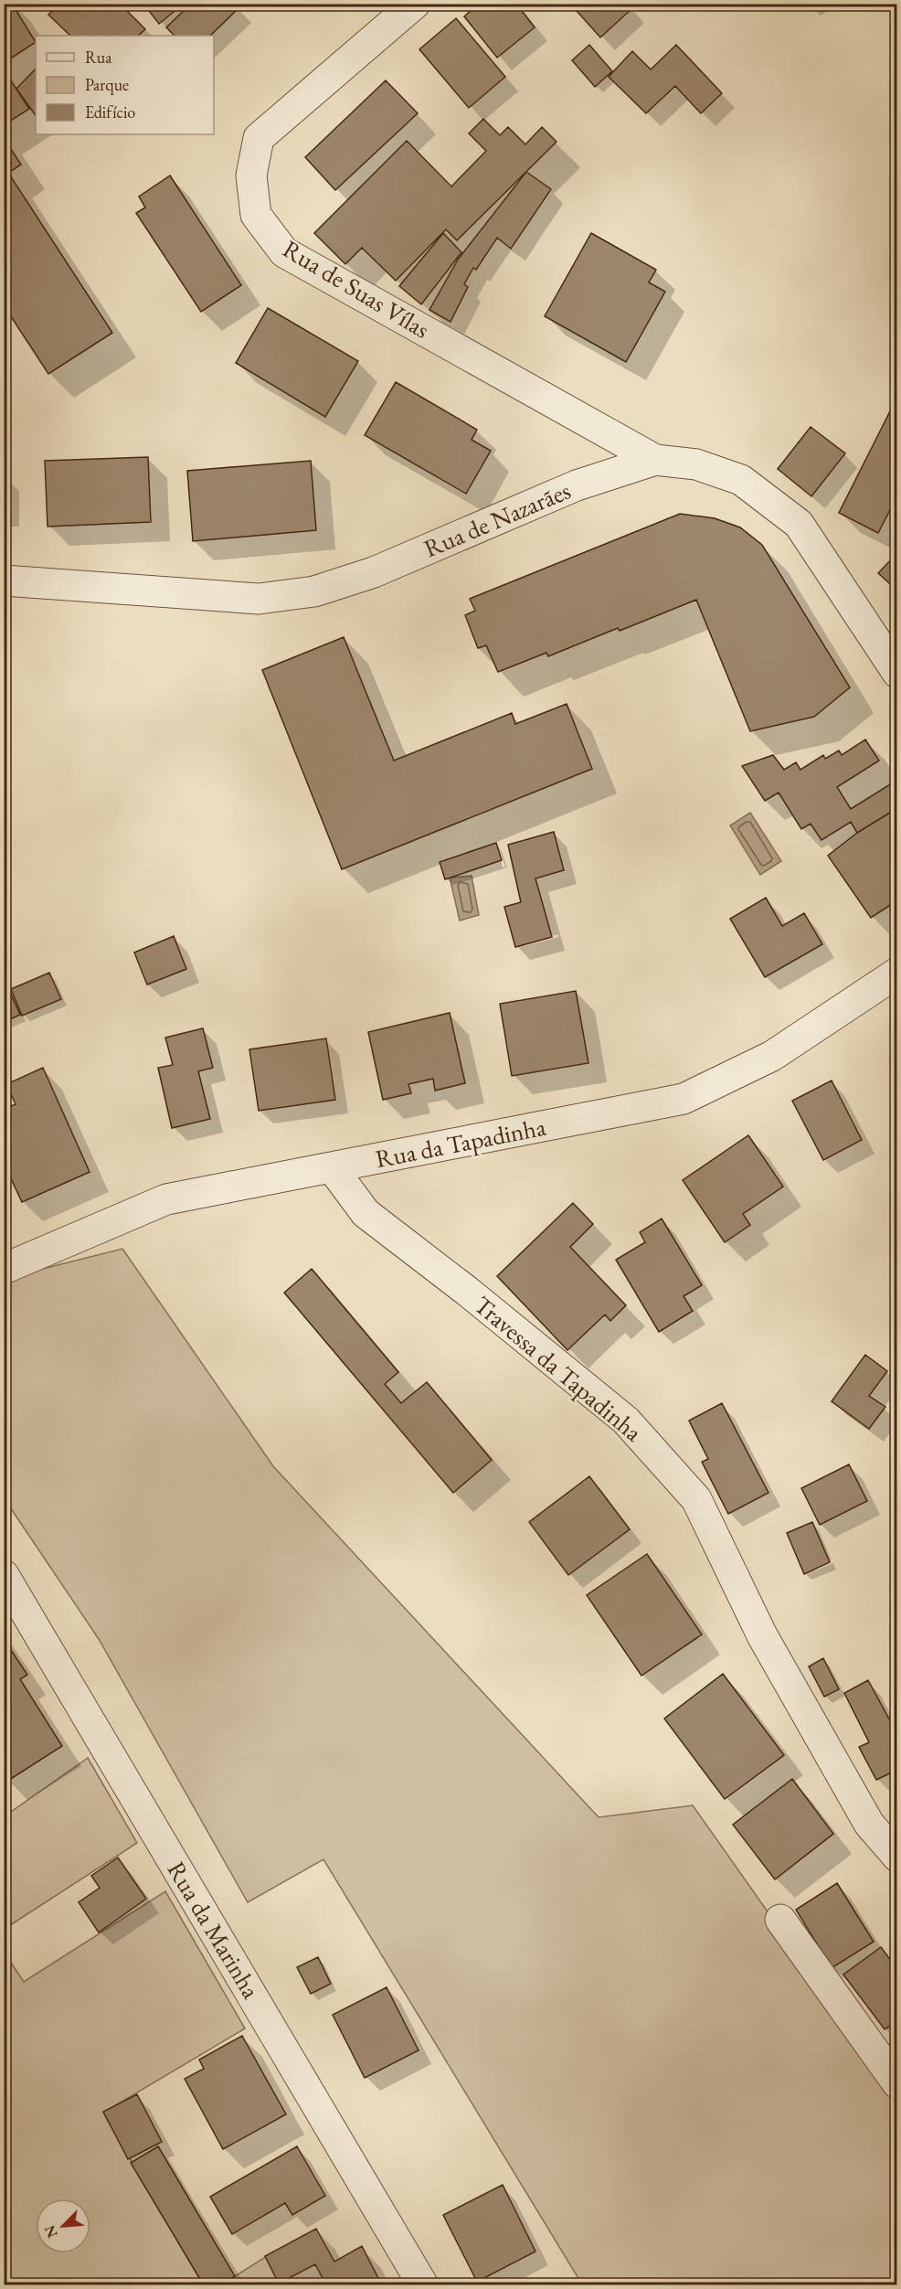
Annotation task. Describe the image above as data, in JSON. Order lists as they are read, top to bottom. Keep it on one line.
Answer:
{"streets":{"street":["Rua de Suas Vílas","Rua de Nazarães","Rua da Tapadinha","Travessa da Tapadinha","Rua da Marinha"]},"crossings":[["Rua de Suas Vílas","Rua de Nazarães"],["Rua da Tapadinha","Travessa da Tapadinha"]],"legend":["Rua","Parque","Edifício"],"north":"bottom left"}
